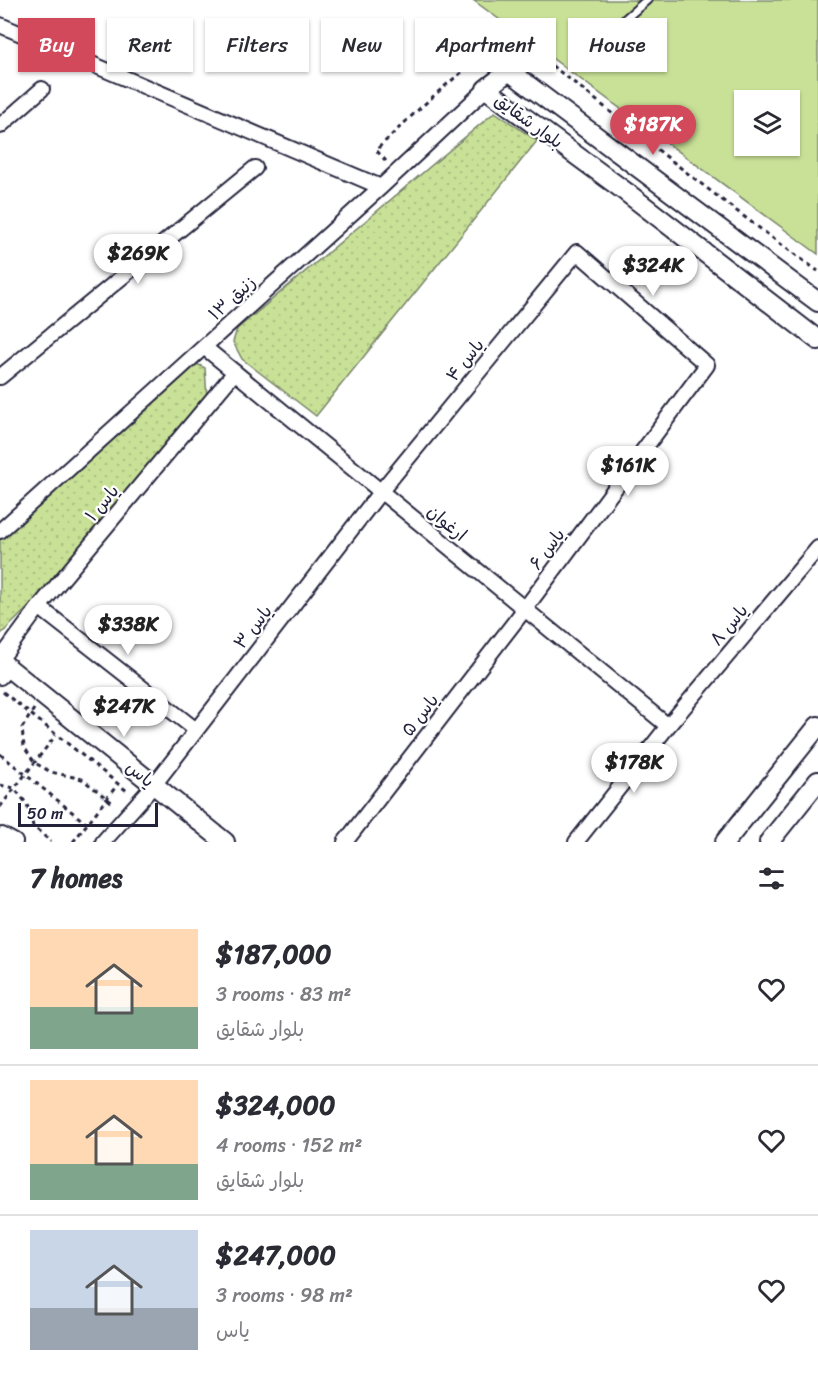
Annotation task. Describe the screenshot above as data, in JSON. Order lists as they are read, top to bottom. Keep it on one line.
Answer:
{"streets":{"street":["بلوار شقایق","زنبق ۱۳","یاس ۴","یاس ۱","ارغوان","یاس ۶","یاس ۸","یاس ۳","یاس ۵","یاس"]},"crossings":[["بلوار شقایق","زنبق ۱۳"],["زنبق ۱۳","ارغوان"],["یاس ۴","ارغوان"],["یاس ۴","یاس ۶"],["یاس ۴","یاس ۳"],["یاس ۱","ارغوان"],["یاس ۱","یاس"],["ارغوان","یاس ۶"],["ارغوان","یاس ۸"],["ارغوان","یاس ۳"],["ارغوان","یاس ۵"],["یاس ۶","یاس ۵"],["یاس ۳","یاس"]],"scale_bar":"50 m","page":{"chip":["Buy","Rent","Filters","New","Apartment","House"],"price":["$187K","$269K","$324K","$161K","$338K","$247K","$178K"],"scale":"50 m","heading":"7 homes","list":[{"name":"$187,000","note":"3 rooms · 83 m² · بلوار شقایق"},{"name":"$324,000","note":"4 rooms · 152 m² · بلوار شقایق"},{"name":"$247,000","note":"3 rooms · 98 m² · یاس"}]}}
